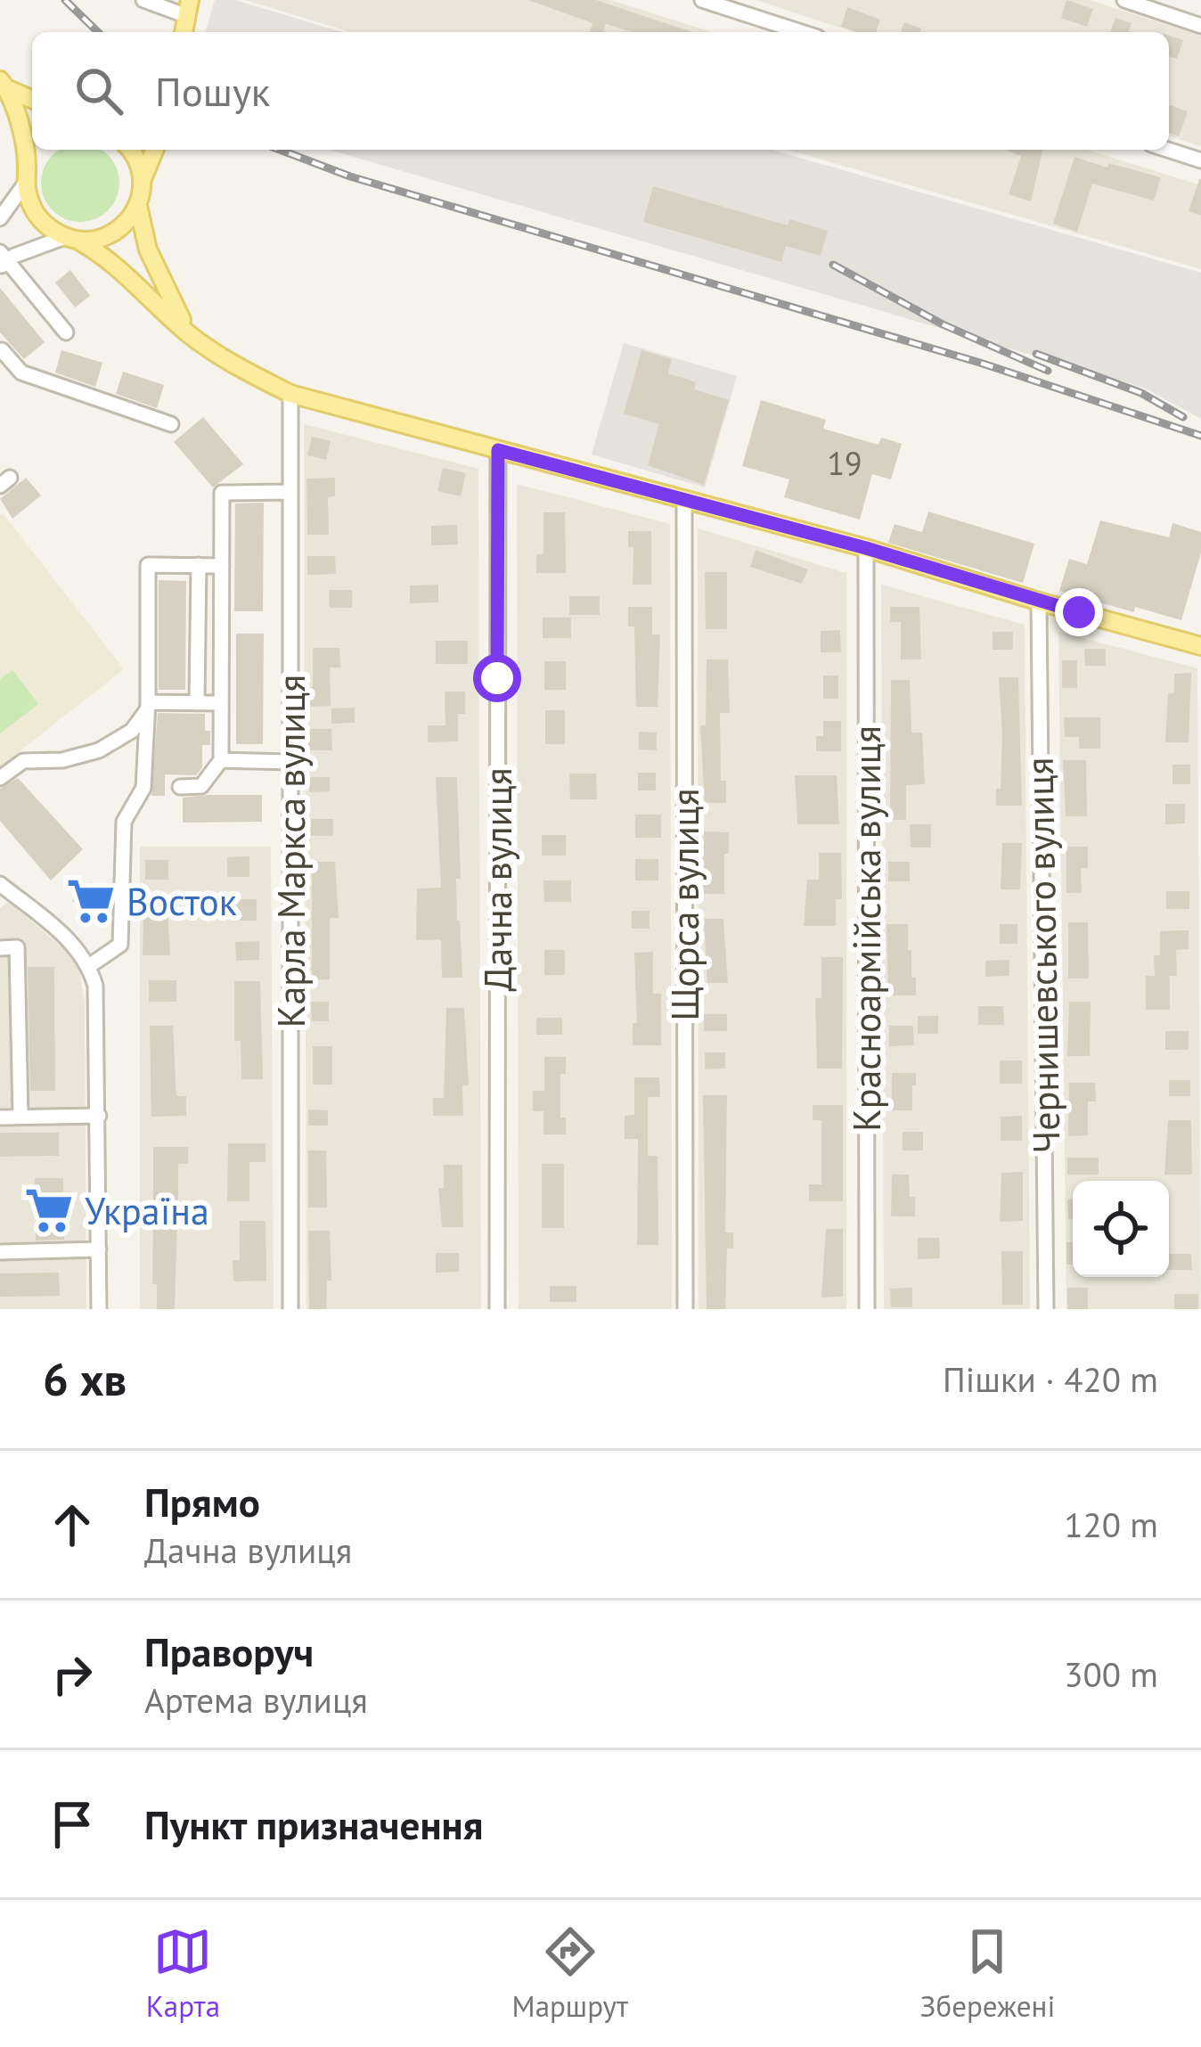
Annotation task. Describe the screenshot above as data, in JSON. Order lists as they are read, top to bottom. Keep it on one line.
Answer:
{"streets":{"street":["Карла Маркса вулиця","Дачна вулиця","Щорса вулиця","Красноармійська вулиця","Чернишевського вулиця"]},"places":{"supermarket":["Восток","Україна"]},"house_numbers":["19"],"page":{"search":"Пошук","heading":["6 хв","Пішки · 420 m"],"list":[["Прямо","Дачна вулиця","120 m"],["Праворуч","Артема вулиця","300 m"],"Пункт призначення"],"nav":["Карта","Маршрут","Збережені"]}}
